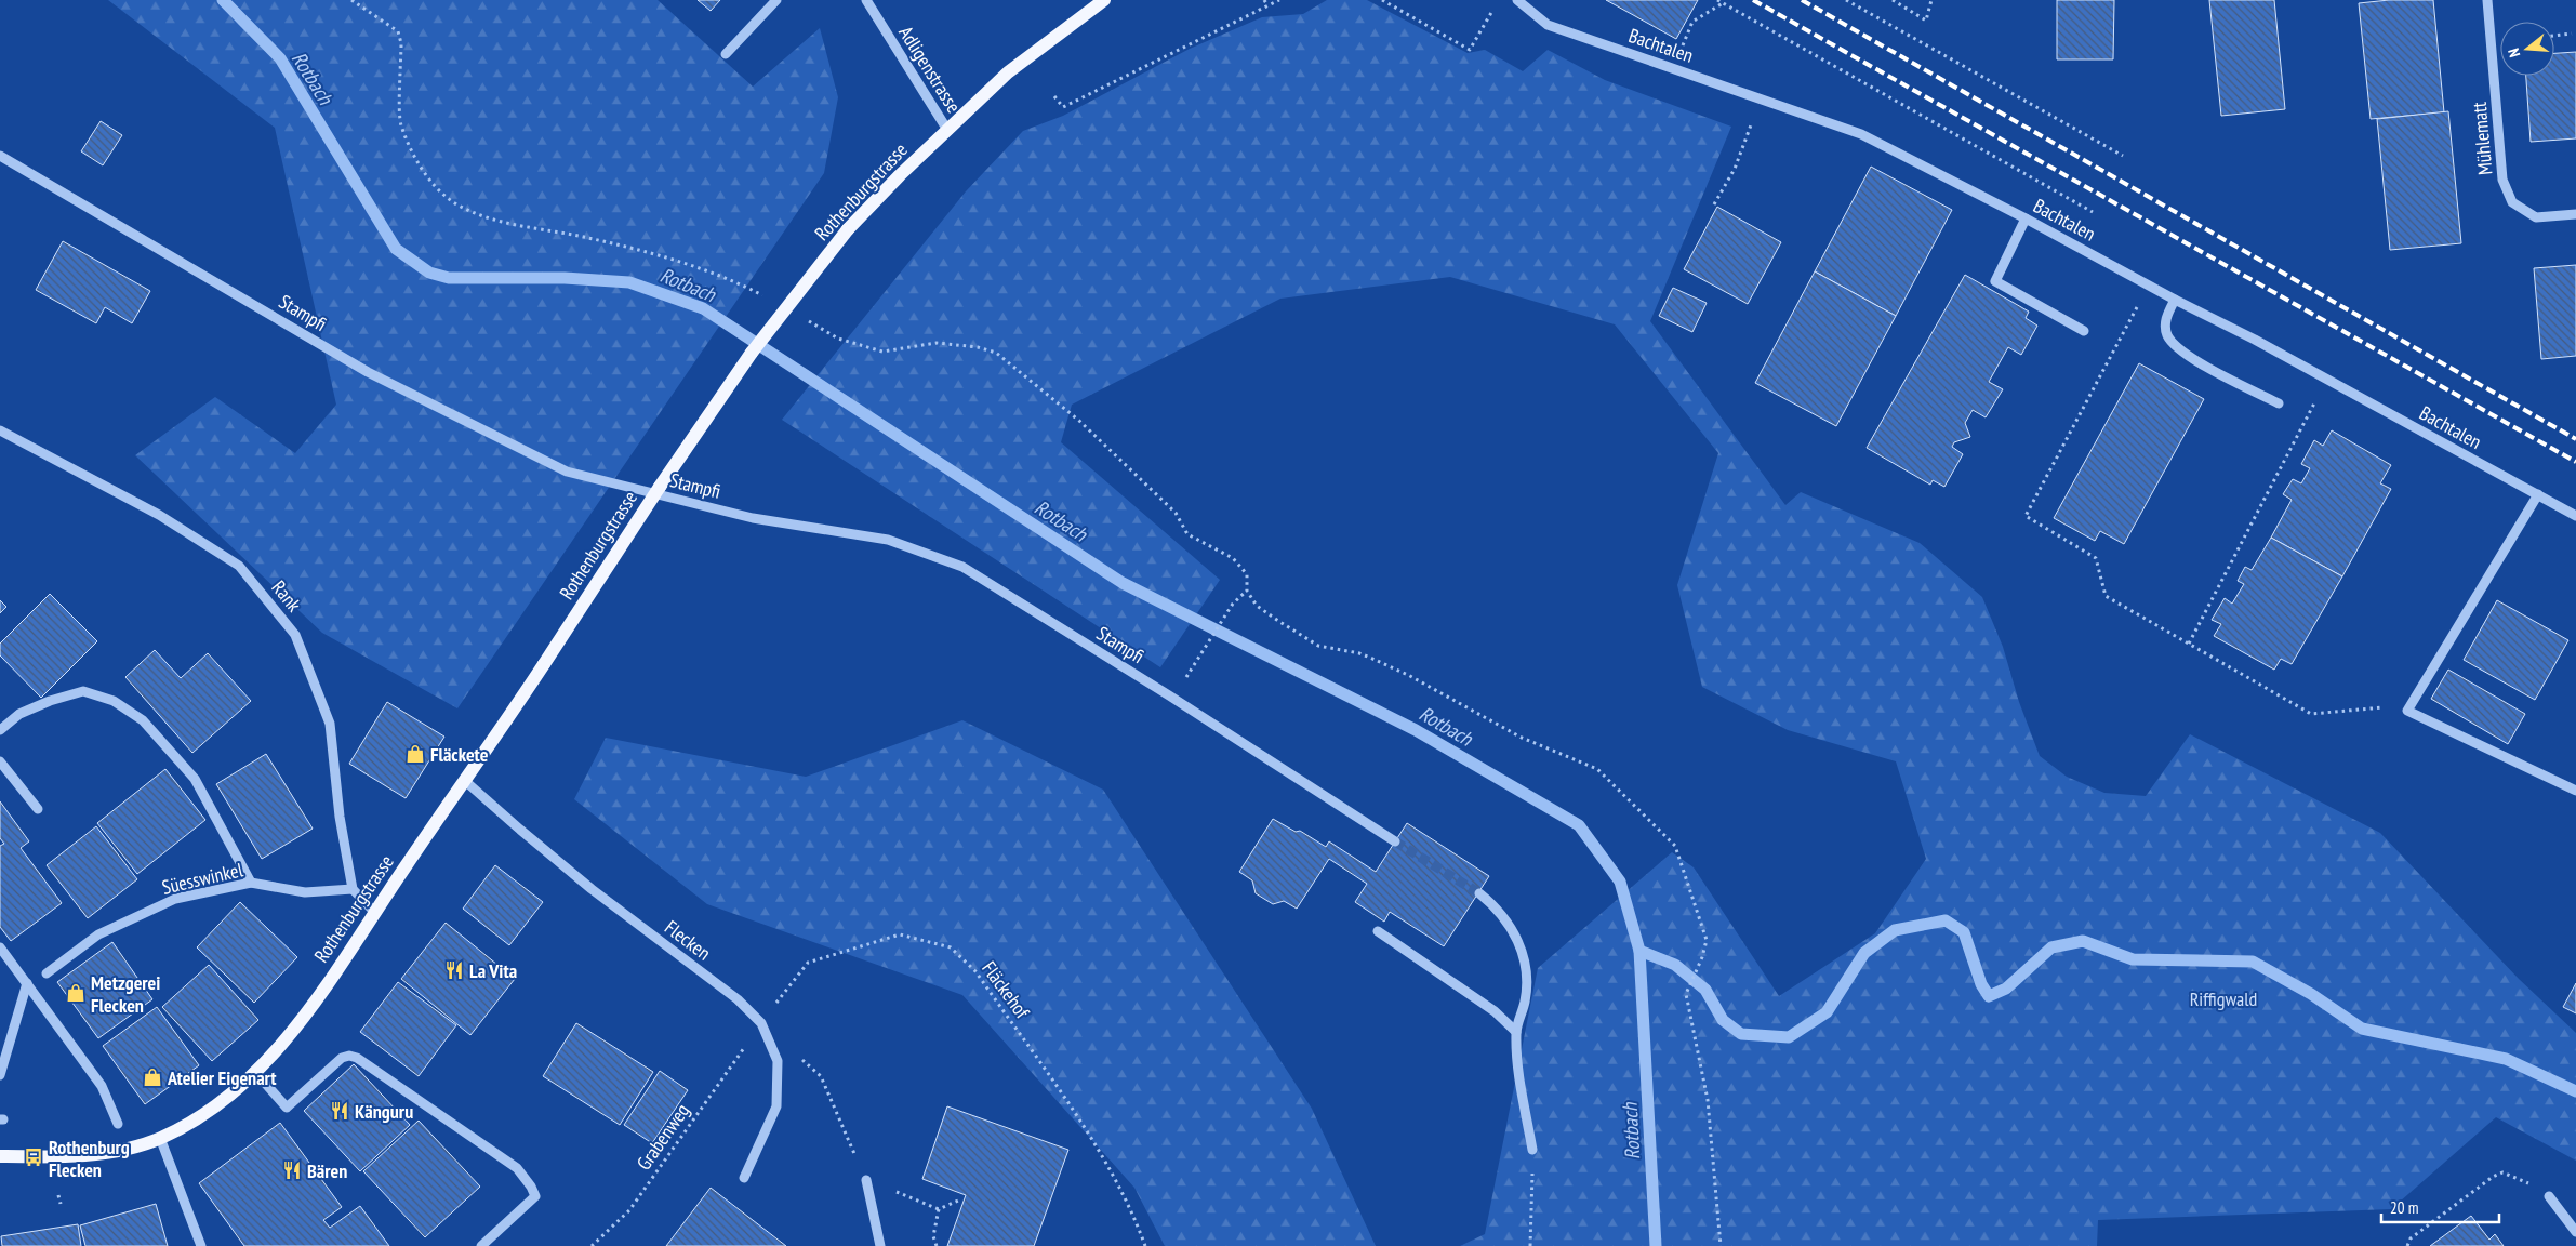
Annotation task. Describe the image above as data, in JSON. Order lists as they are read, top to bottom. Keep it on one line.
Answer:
{"streets":{"main road":["Rothenburgstrasse"],"street":["Bachtalen","Adligenstrasse","Mühlematt","Stampfi","Rank","Süesswinkel","Flecken"],"path":["Fläckehof","Grabenweg"]},"crossings":[["Adligenstrasse","Rothenburgstrasse"],["Rothenburgstrasse","Flecken"],["Rank","Süesswinkel"],["Flecken","Fläckehof"]],"water":["Rotbach"],"parks":["Riffigwald"],"places":{"shop":["Fläckete","Metzgerei Flecken","Atelier Eigenart"],"restaurant":["La Vita","Känguru","Bären"],"bus stop":["Rothenburg Flecken"]},"scale_bar":"20 m","north":"left"}
